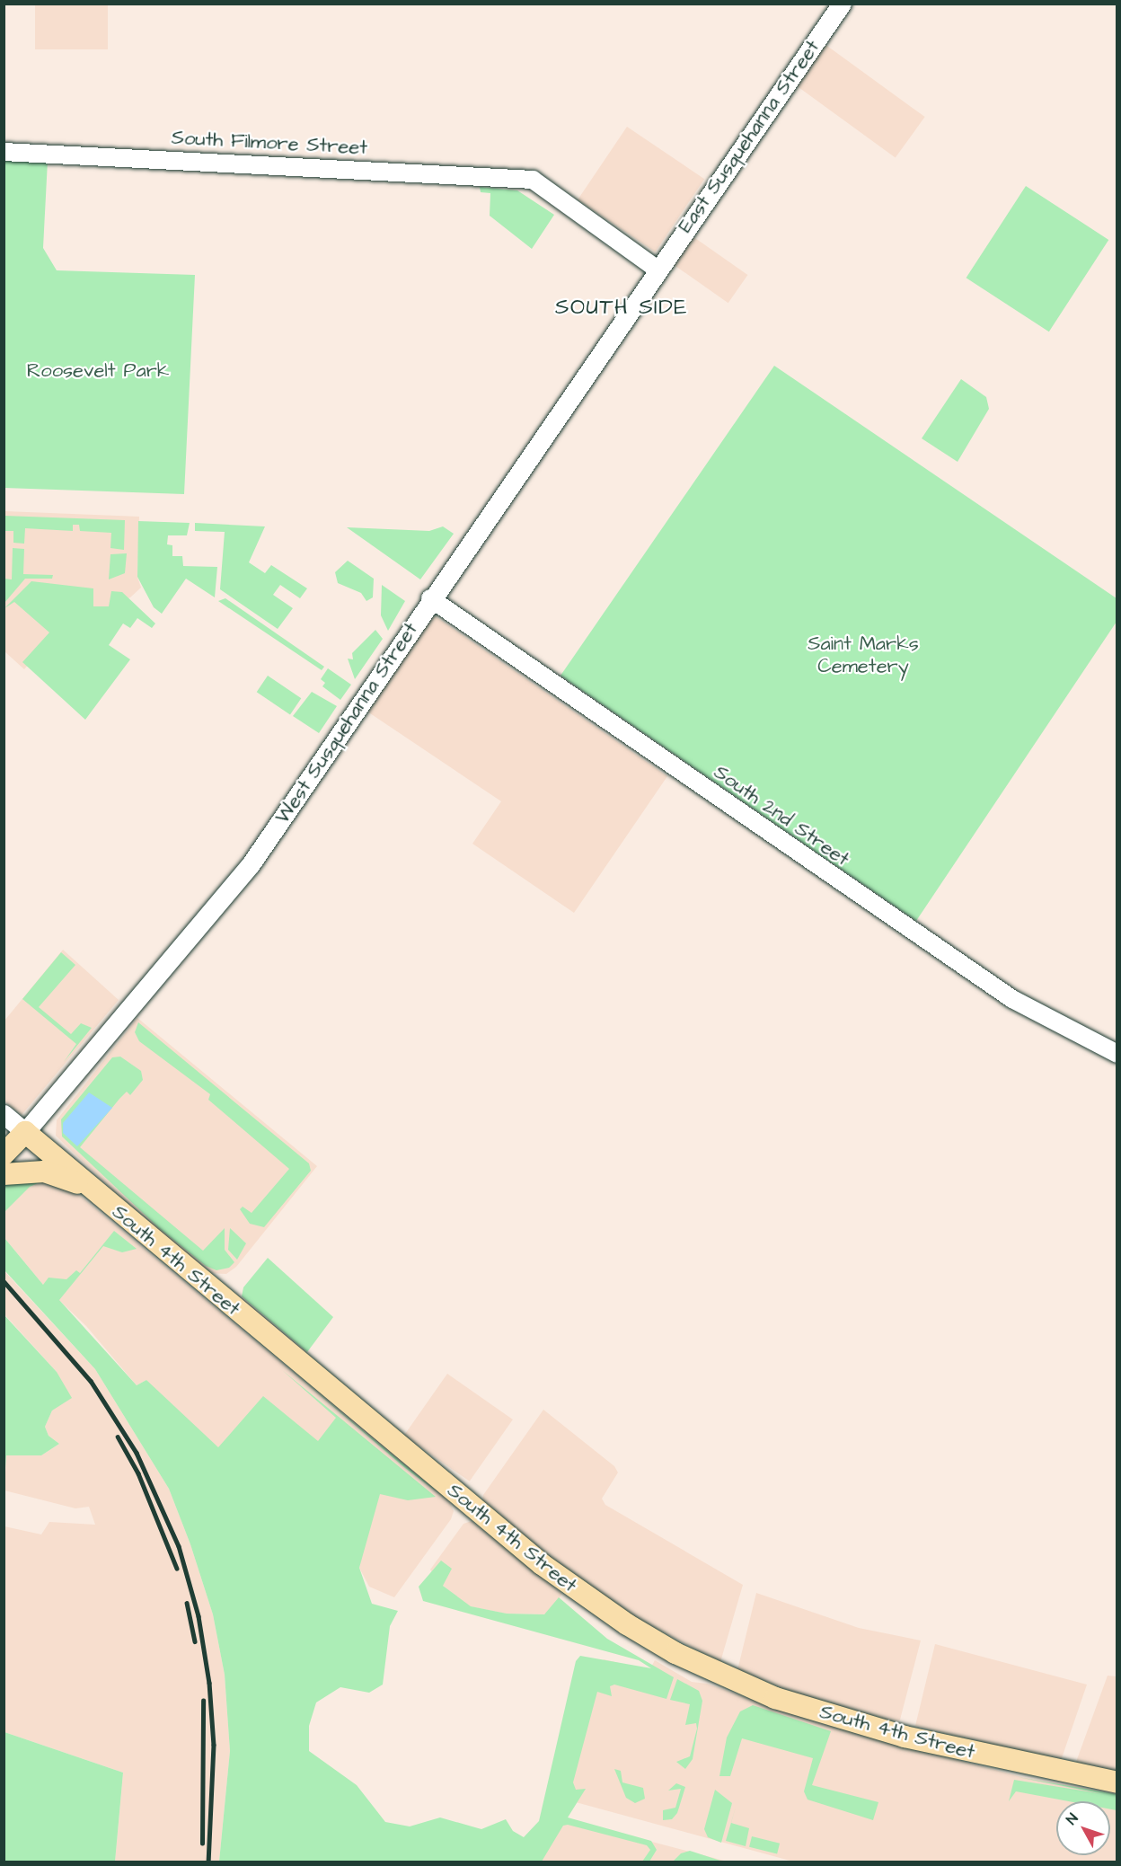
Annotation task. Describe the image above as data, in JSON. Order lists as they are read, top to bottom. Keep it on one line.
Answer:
{"streets":{"main road":["East Susquehanna Street","West Susquehanna Street","South 4th Street"],"street":["South Filmore Street","South 2nd Street"]},"crossings":[["East Susquehanna Street","South Filmore Street"],["East Susquehanna Street","West Susquehanna Street"],["South Filmore Street","West Susquehanna Street"],["West Susquehanna Street","South 2nd Street"],["West Susquehanna Street","South 4th Street"]],"districts":["SOUTH SIDE"],"parks":["Roosevelt Park","Saint Marks Cemetery"],"north":"top left"}
